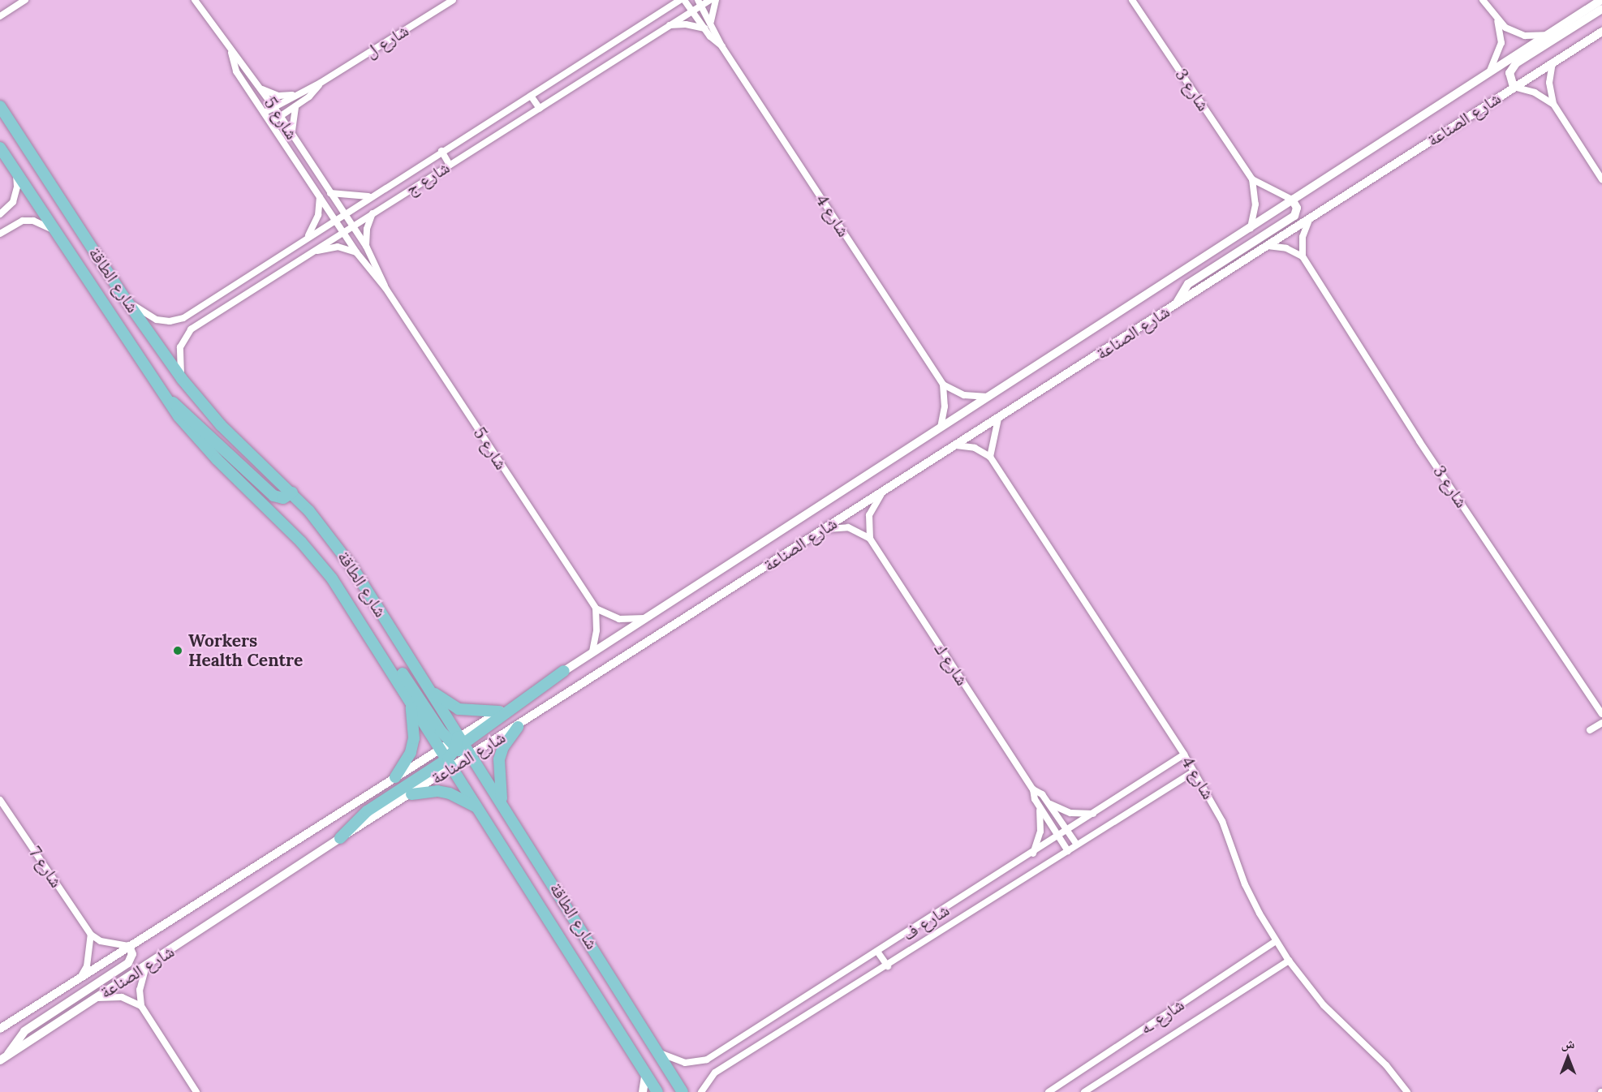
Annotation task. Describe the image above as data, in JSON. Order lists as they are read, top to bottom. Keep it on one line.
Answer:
{"streets":{"main road":["شارع الطاقة"],"street":["شارع ل","شارع 3","شارع 5","شارع الصناعة","شارع ج","شارع 4","شارع ك","شارع 7","شارع ف","شارع ـه"]},"crossings":[["شارع ل","شارع 5"],["شارع 3","شارع الصناعة"],["شارع 5","شارع ج"],["شارع الصناعة","شارع الطاقة"],["شارع الصناعة","شارع ك"],["شارع ج","شارع 4"],["شارع ج","شارع الطاقة"],["شارع 4","شارع ف"],["شارع 4","شارع ـه"],["شارع الطاقة","شارع ف"],["شارع ك","شارع ف"]],"places":["Workers Health Centre"],"north":"top"}
